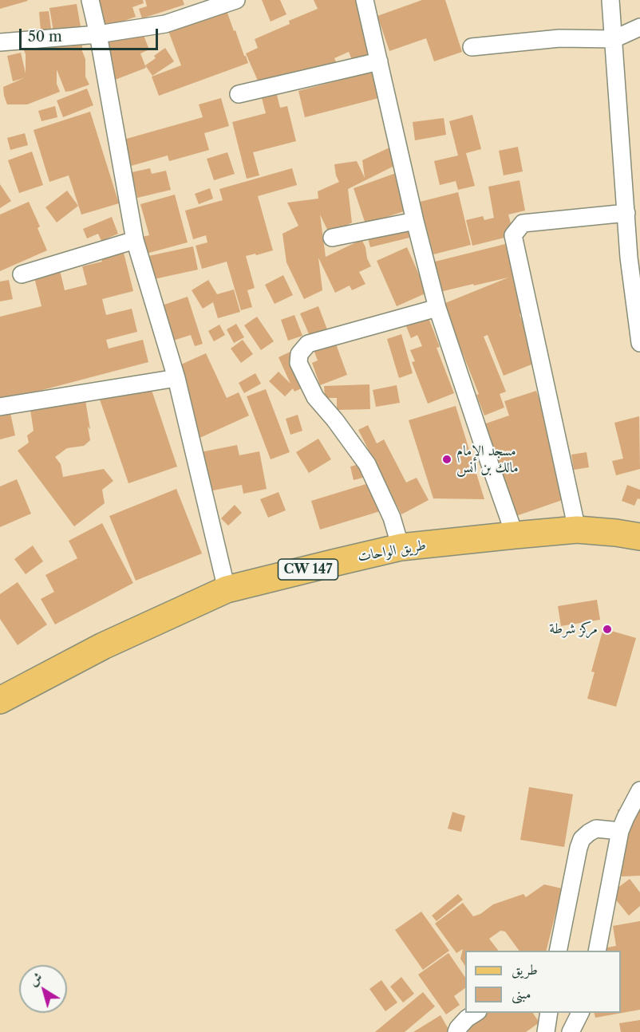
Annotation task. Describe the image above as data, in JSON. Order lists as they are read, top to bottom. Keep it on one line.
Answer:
{"streets":{"main road":["طريق الواحات","CW 147"]},"places":["مسجد الإمام مالك بن أنس","مركز شرطة"],"legend":["طريق","مبنى"],"scale_bar":"50 m","north":"top left"}
